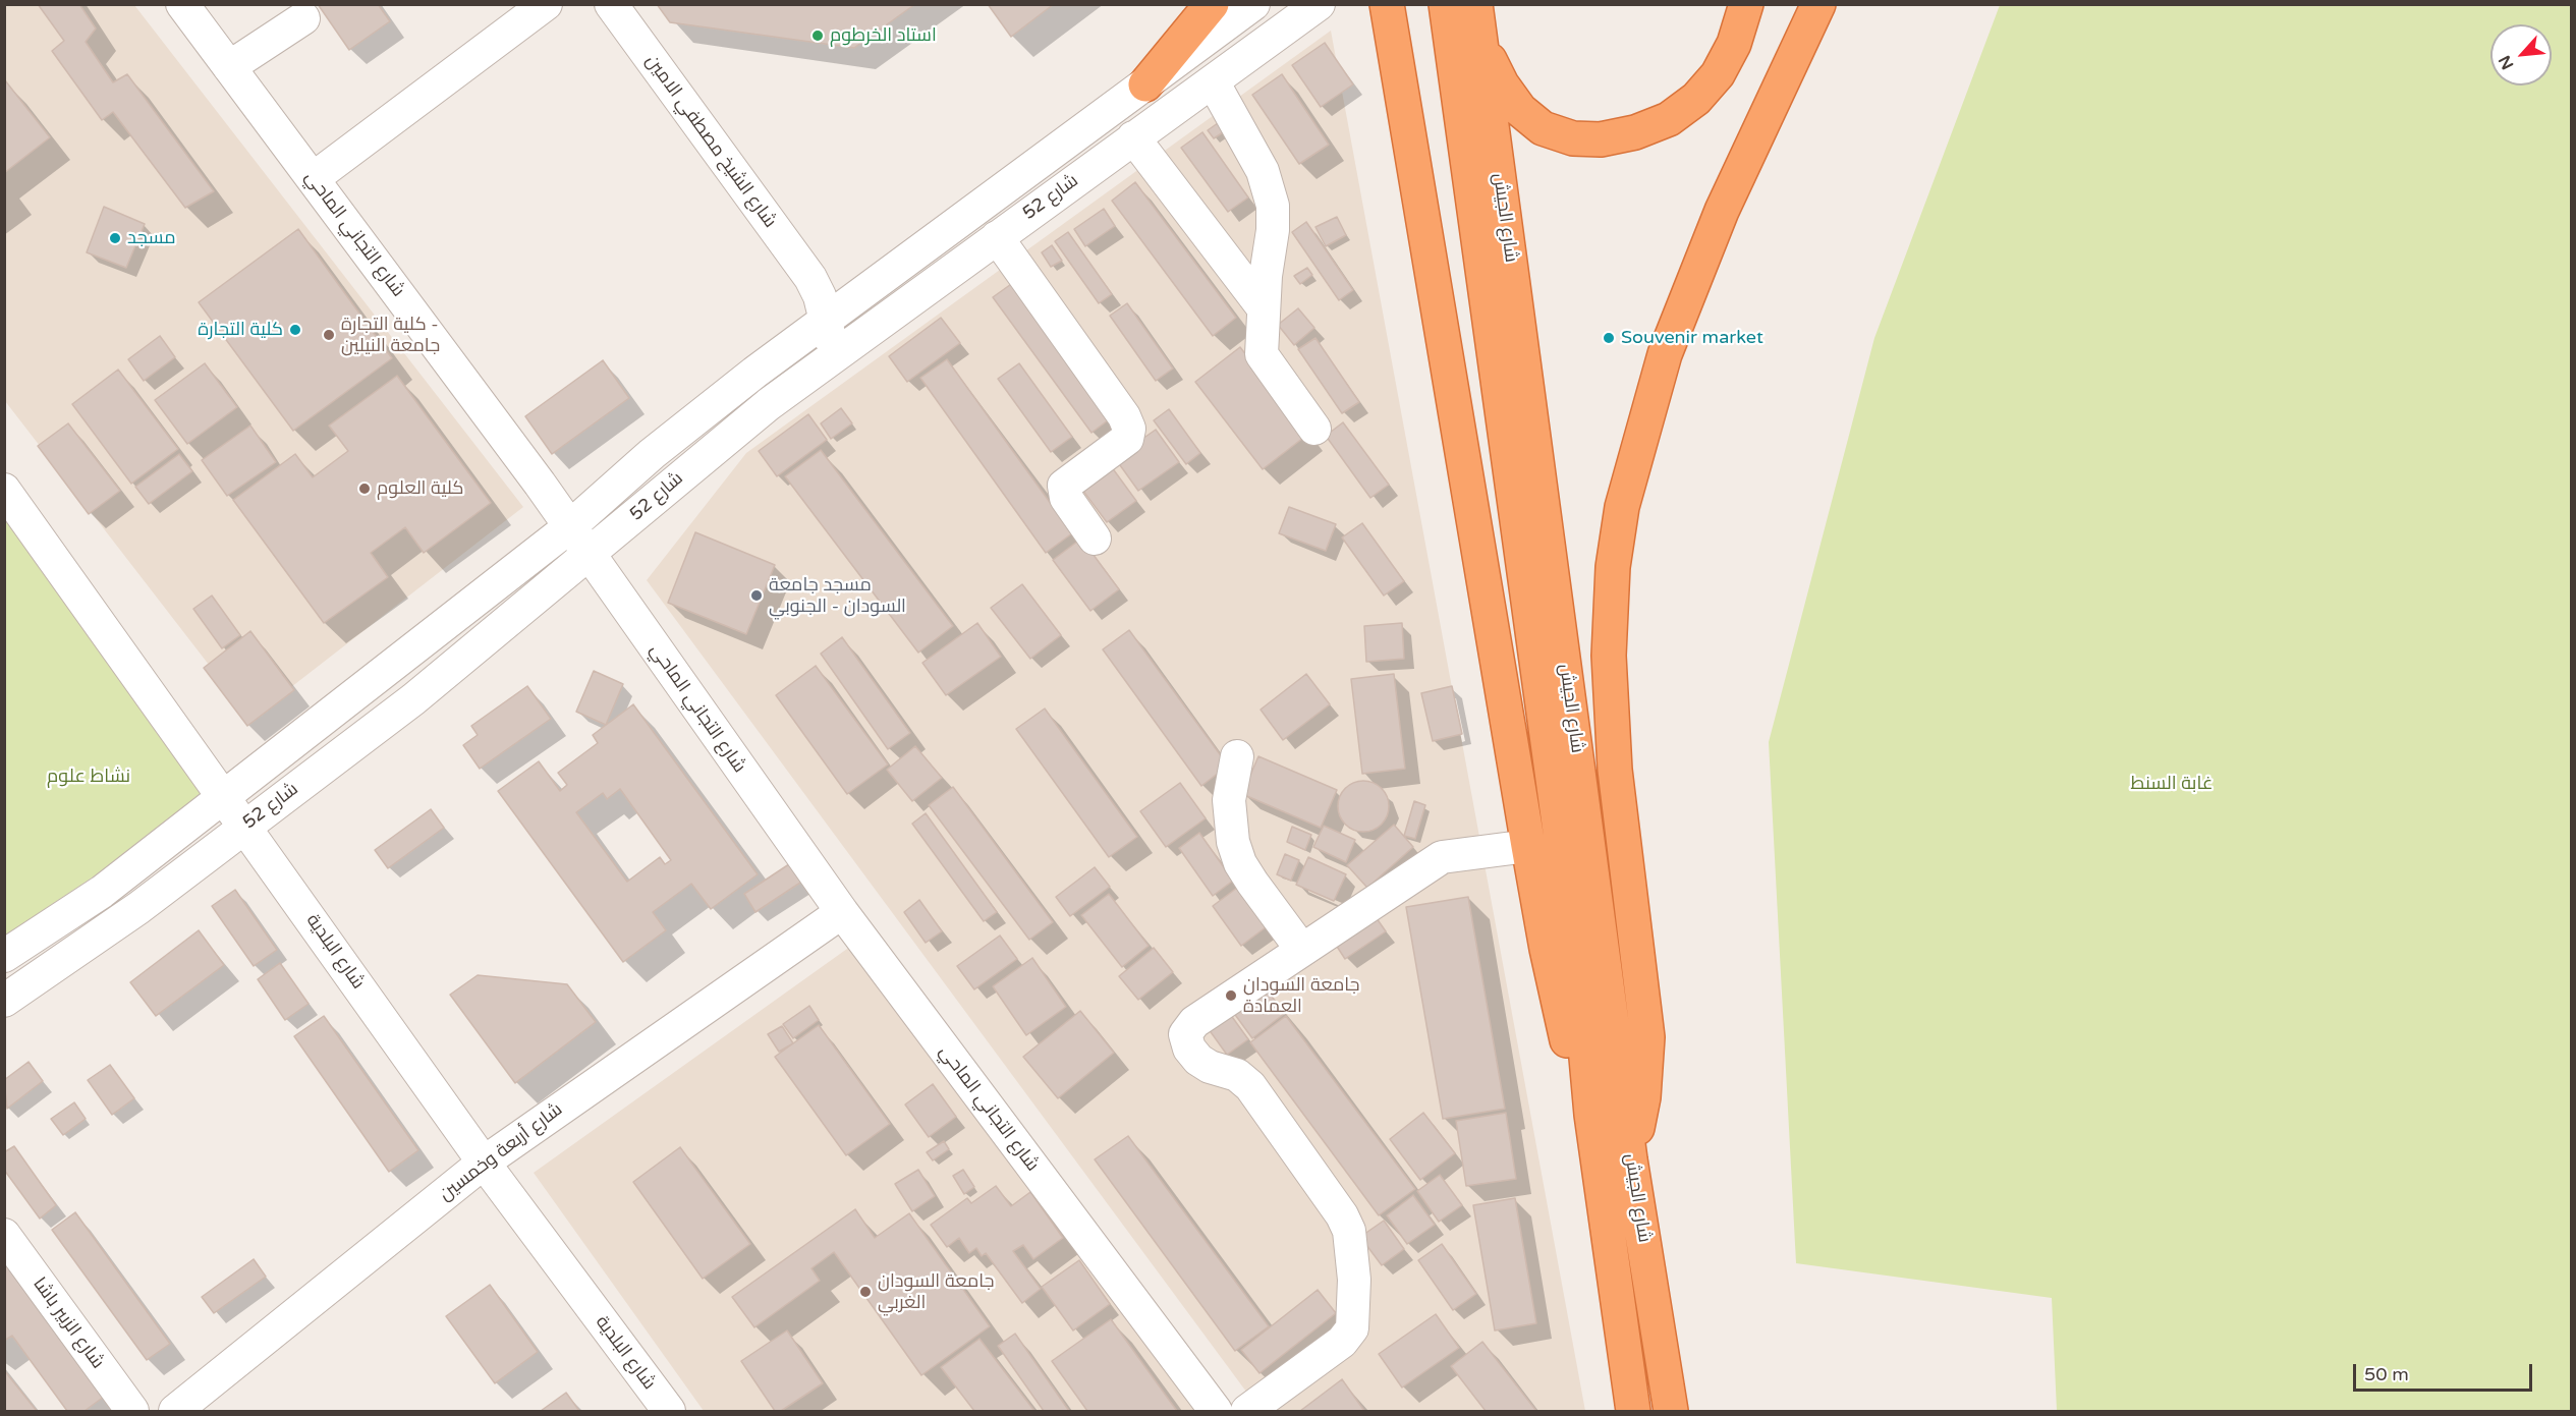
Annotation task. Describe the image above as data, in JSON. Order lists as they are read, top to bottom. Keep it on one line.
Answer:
{"streets":{"highway":["شارع الجيش"],"street":["شارع الشيخ مصطفي الامين","شارع 52","شارع التجاني الماحي","شارع البلدية","شارع أربعة وخمسين","شارع الزبير باشا"]},"crossings":[["شارع الشيخ مصطفي الامين","شارع 52"],["شارع 52","شارع التجاني الماحي"],["شارع 52","شارع البلدية"],["شارع التجاني الماحي","شارع أربعة وخمسين"],["شارع البلدية","شارع أربعة وخمسين"]],"parks":["نشاط علوم","غابة السنط"],"places":["استاد الخرطوم","مسجد","كلية التجارة","كلية التجارة - جامعة النيلين","Souvenir market","كلية العلوم","مسجد جامعة السودان - الجنوبي","جامعة السودان العمادة","جامعة السودان الغربي"],"scale_bar":"50 m","north":"bottom left"}
